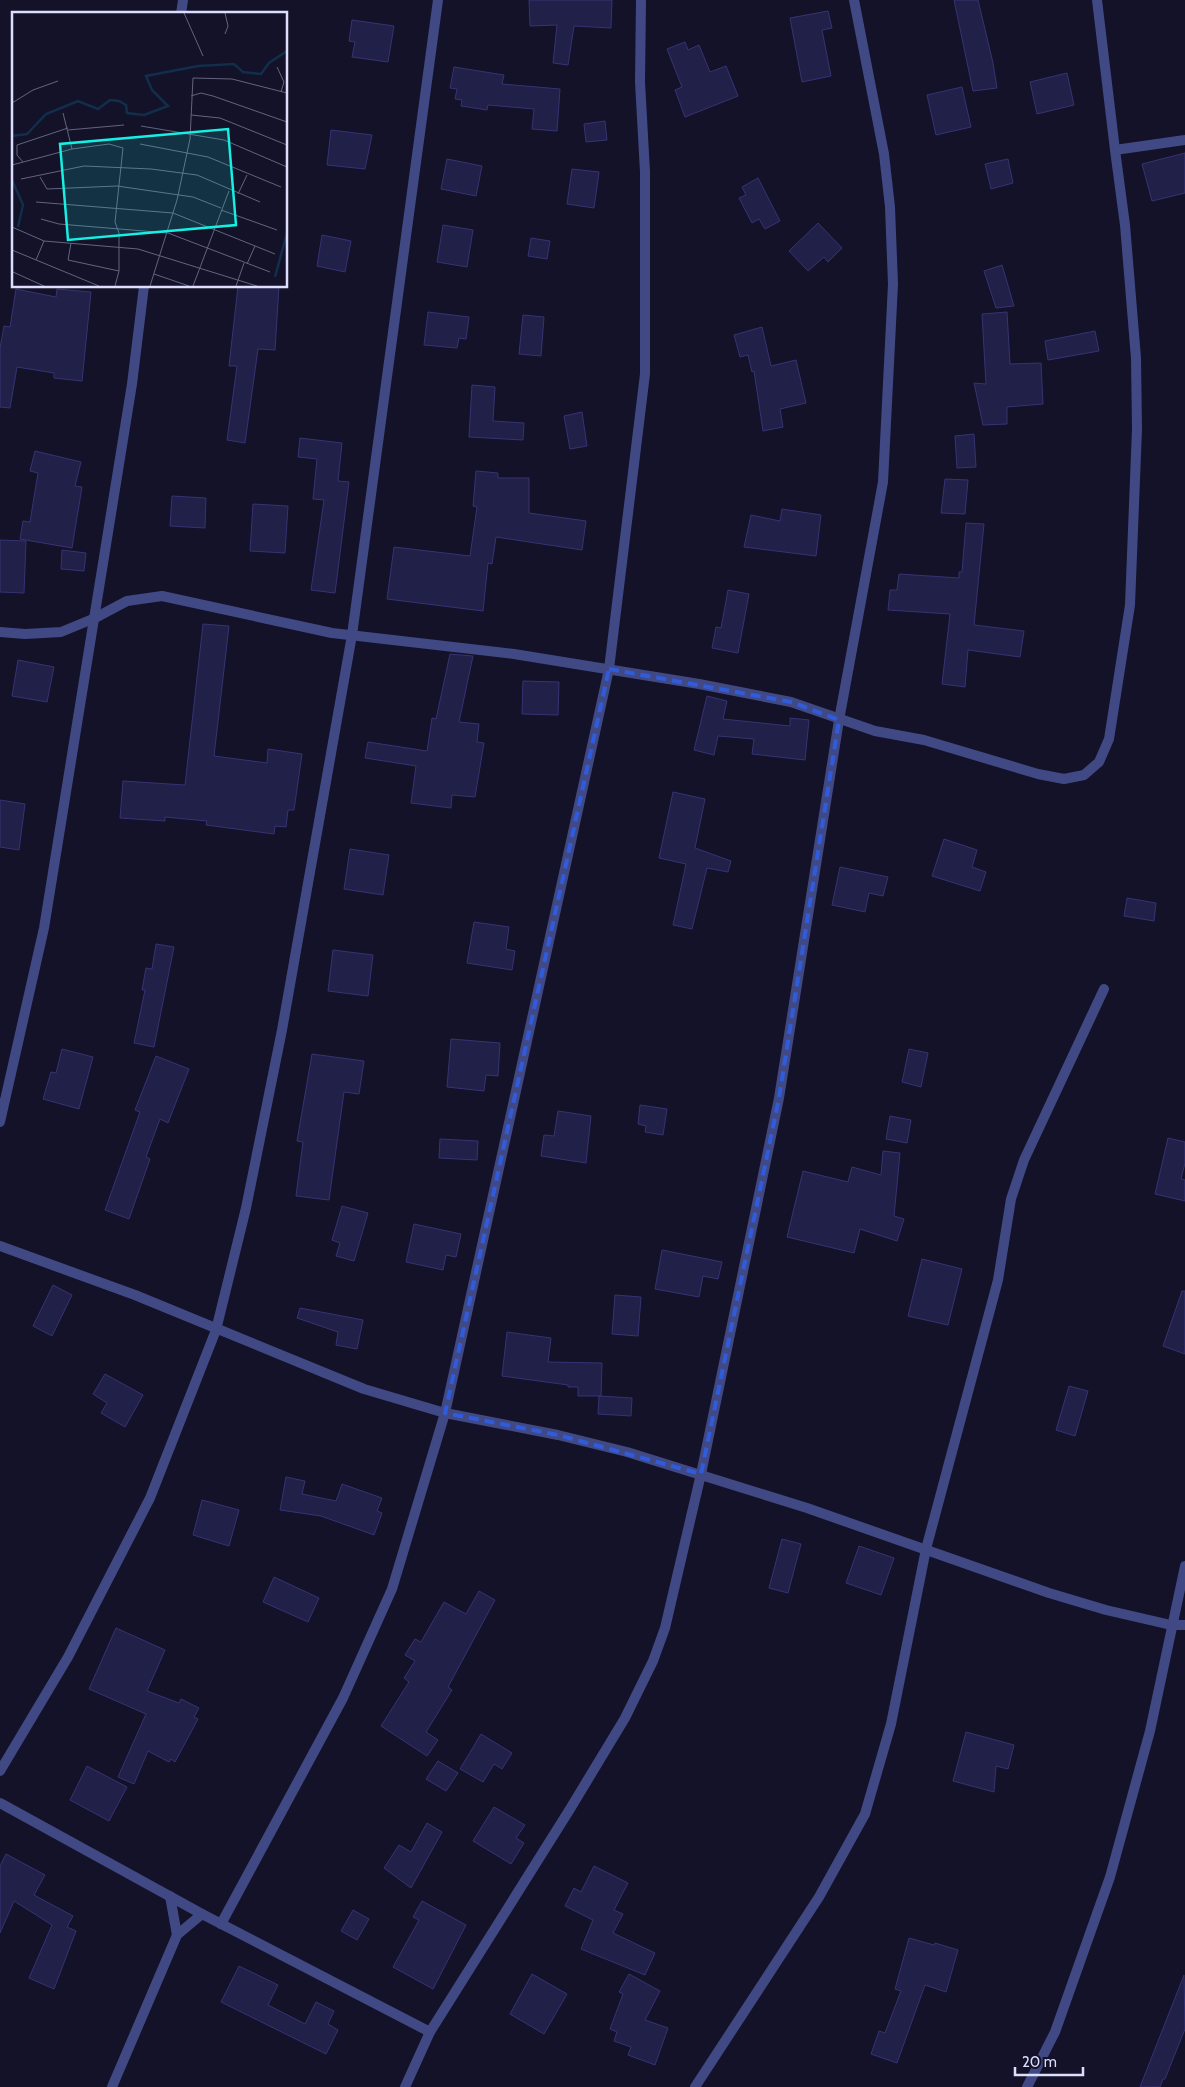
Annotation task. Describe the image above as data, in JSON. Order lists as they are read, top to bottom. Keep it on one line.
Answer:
{"scale_bar":"20 m"}
